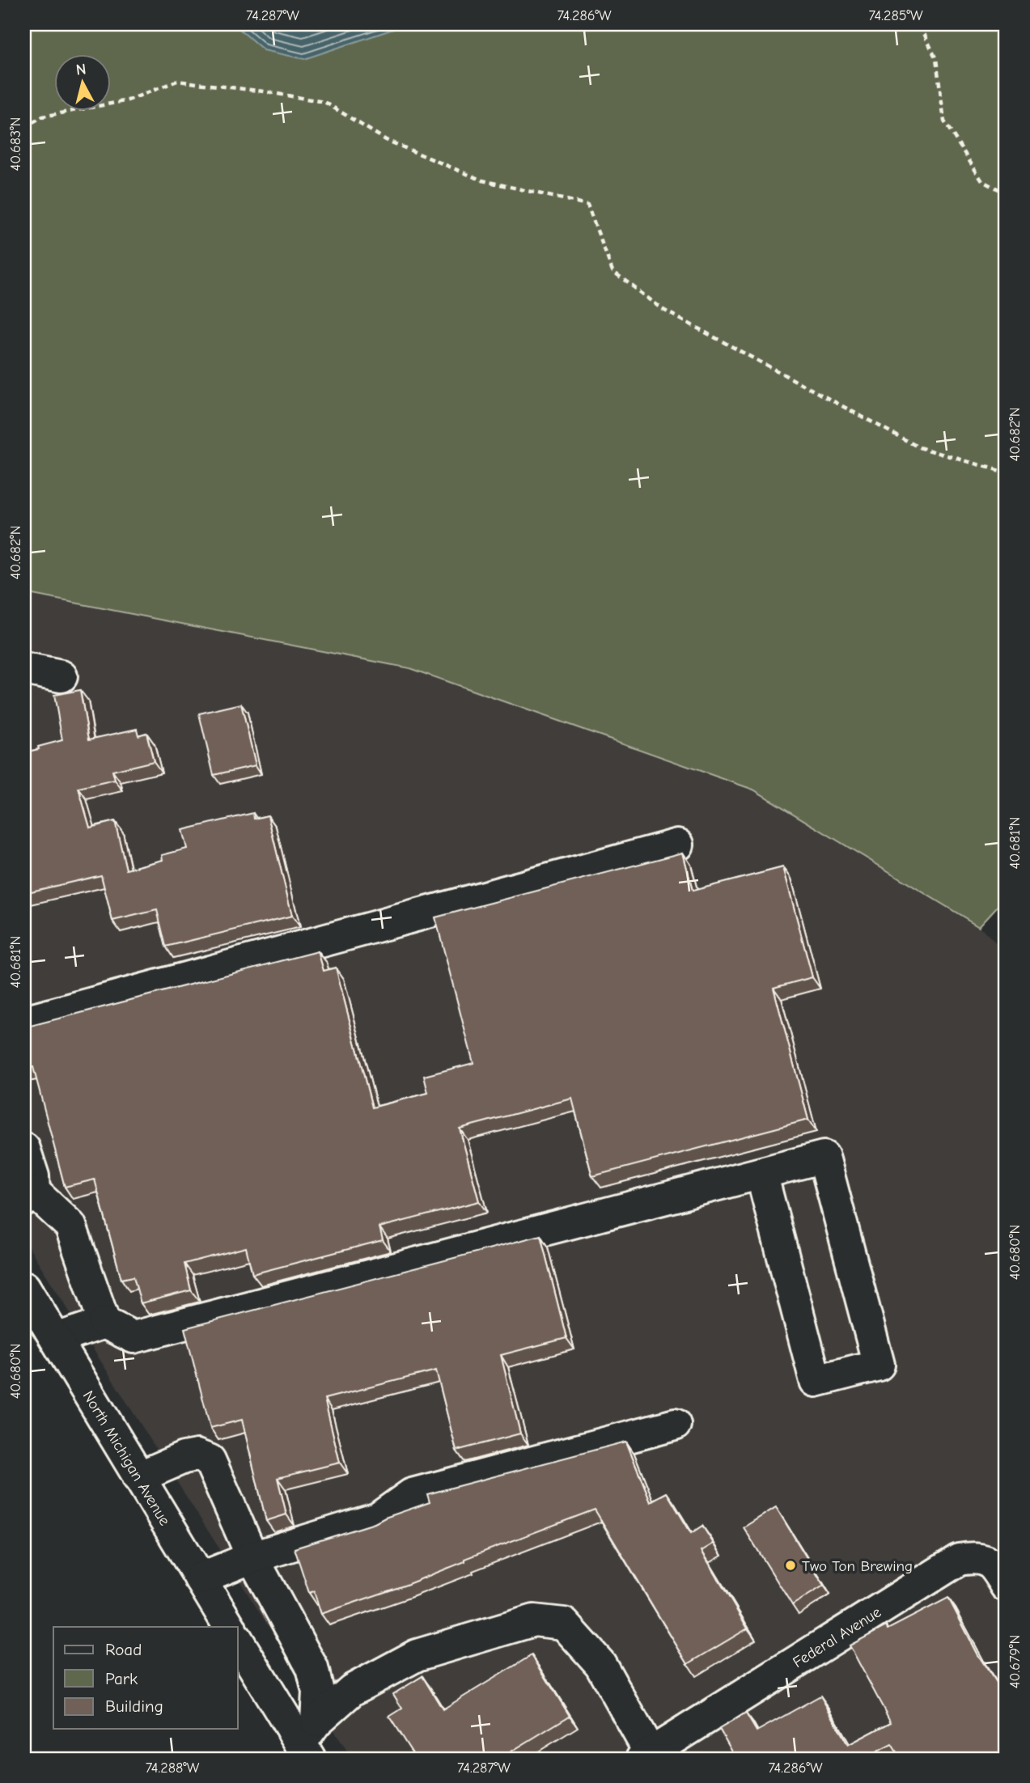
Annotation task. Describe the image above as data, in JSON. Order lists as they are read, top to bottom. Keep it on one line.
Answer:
{"streets":{"street":["North Michigan Avenue","Federal Avenue"]},"places":["Two Ton Brewing"],"legend":["Road","Park","Building"],"north":"top","coordinates":["74.287°W","74.286°W","74.285°W","40.683°N","40.682°N","40.681°N","40.680°N","40.679°N","74.288°W"]}
